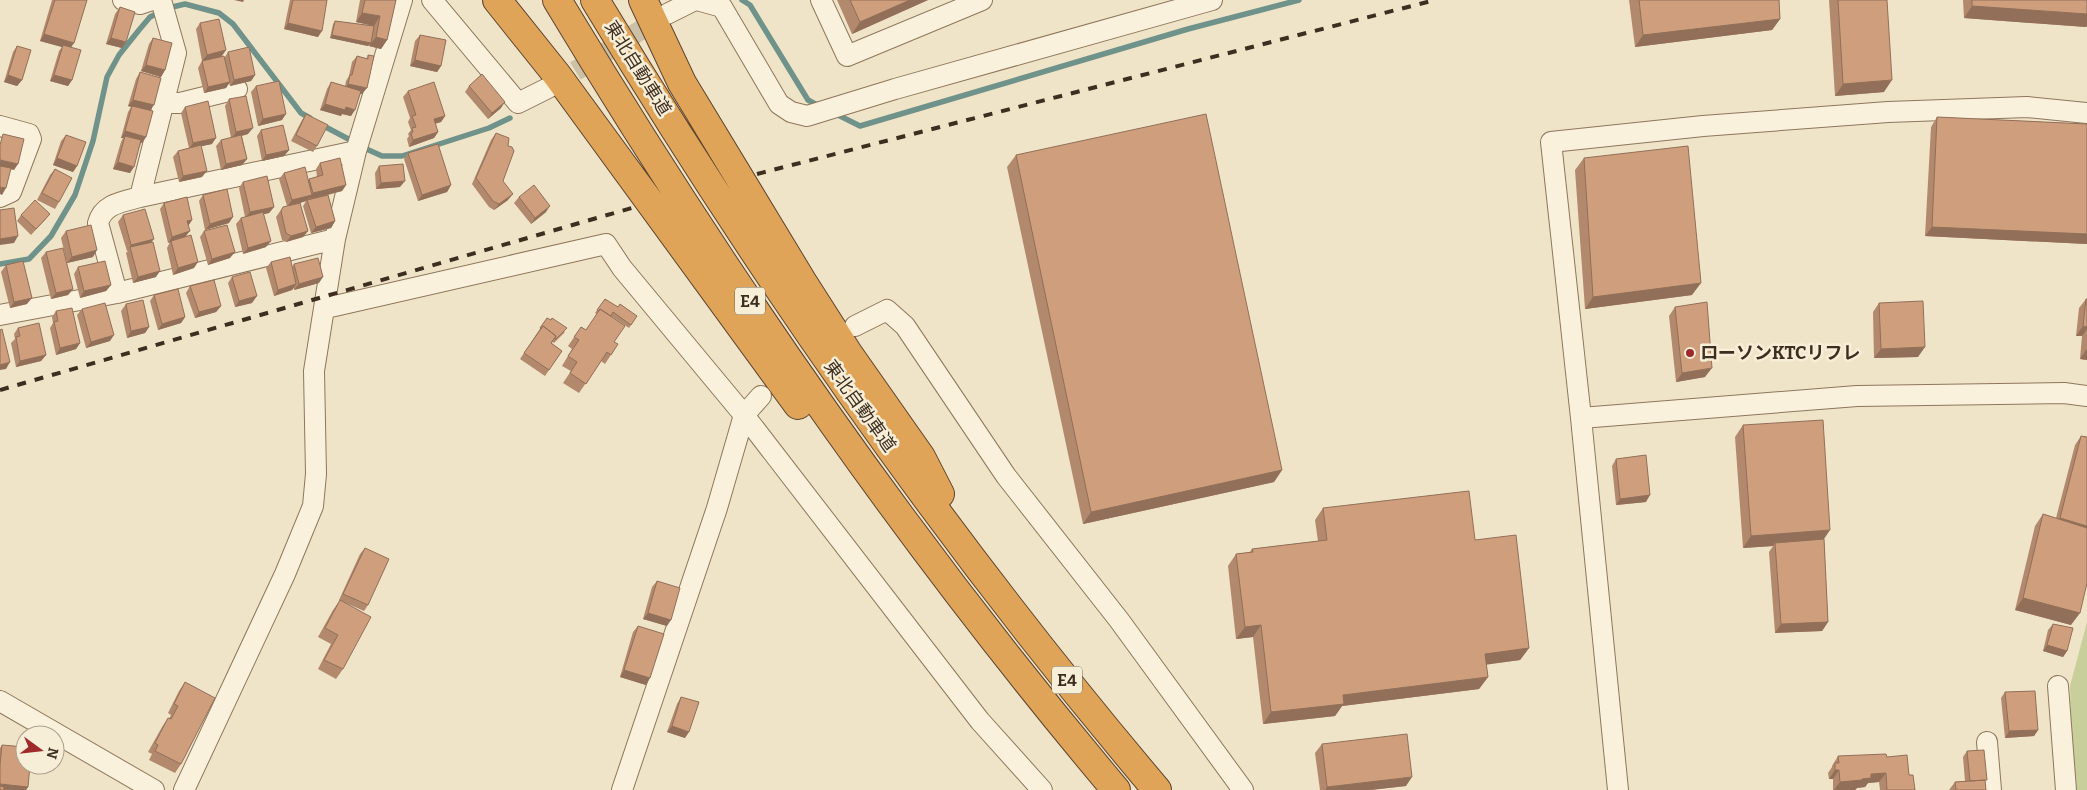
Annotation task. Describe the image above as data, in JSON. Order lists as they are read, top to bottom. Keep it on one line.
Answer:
{"streets":{"highway":["東北自動車道","E4"]},"places":["ローソンKTCリフレ"],"north":"right"}
